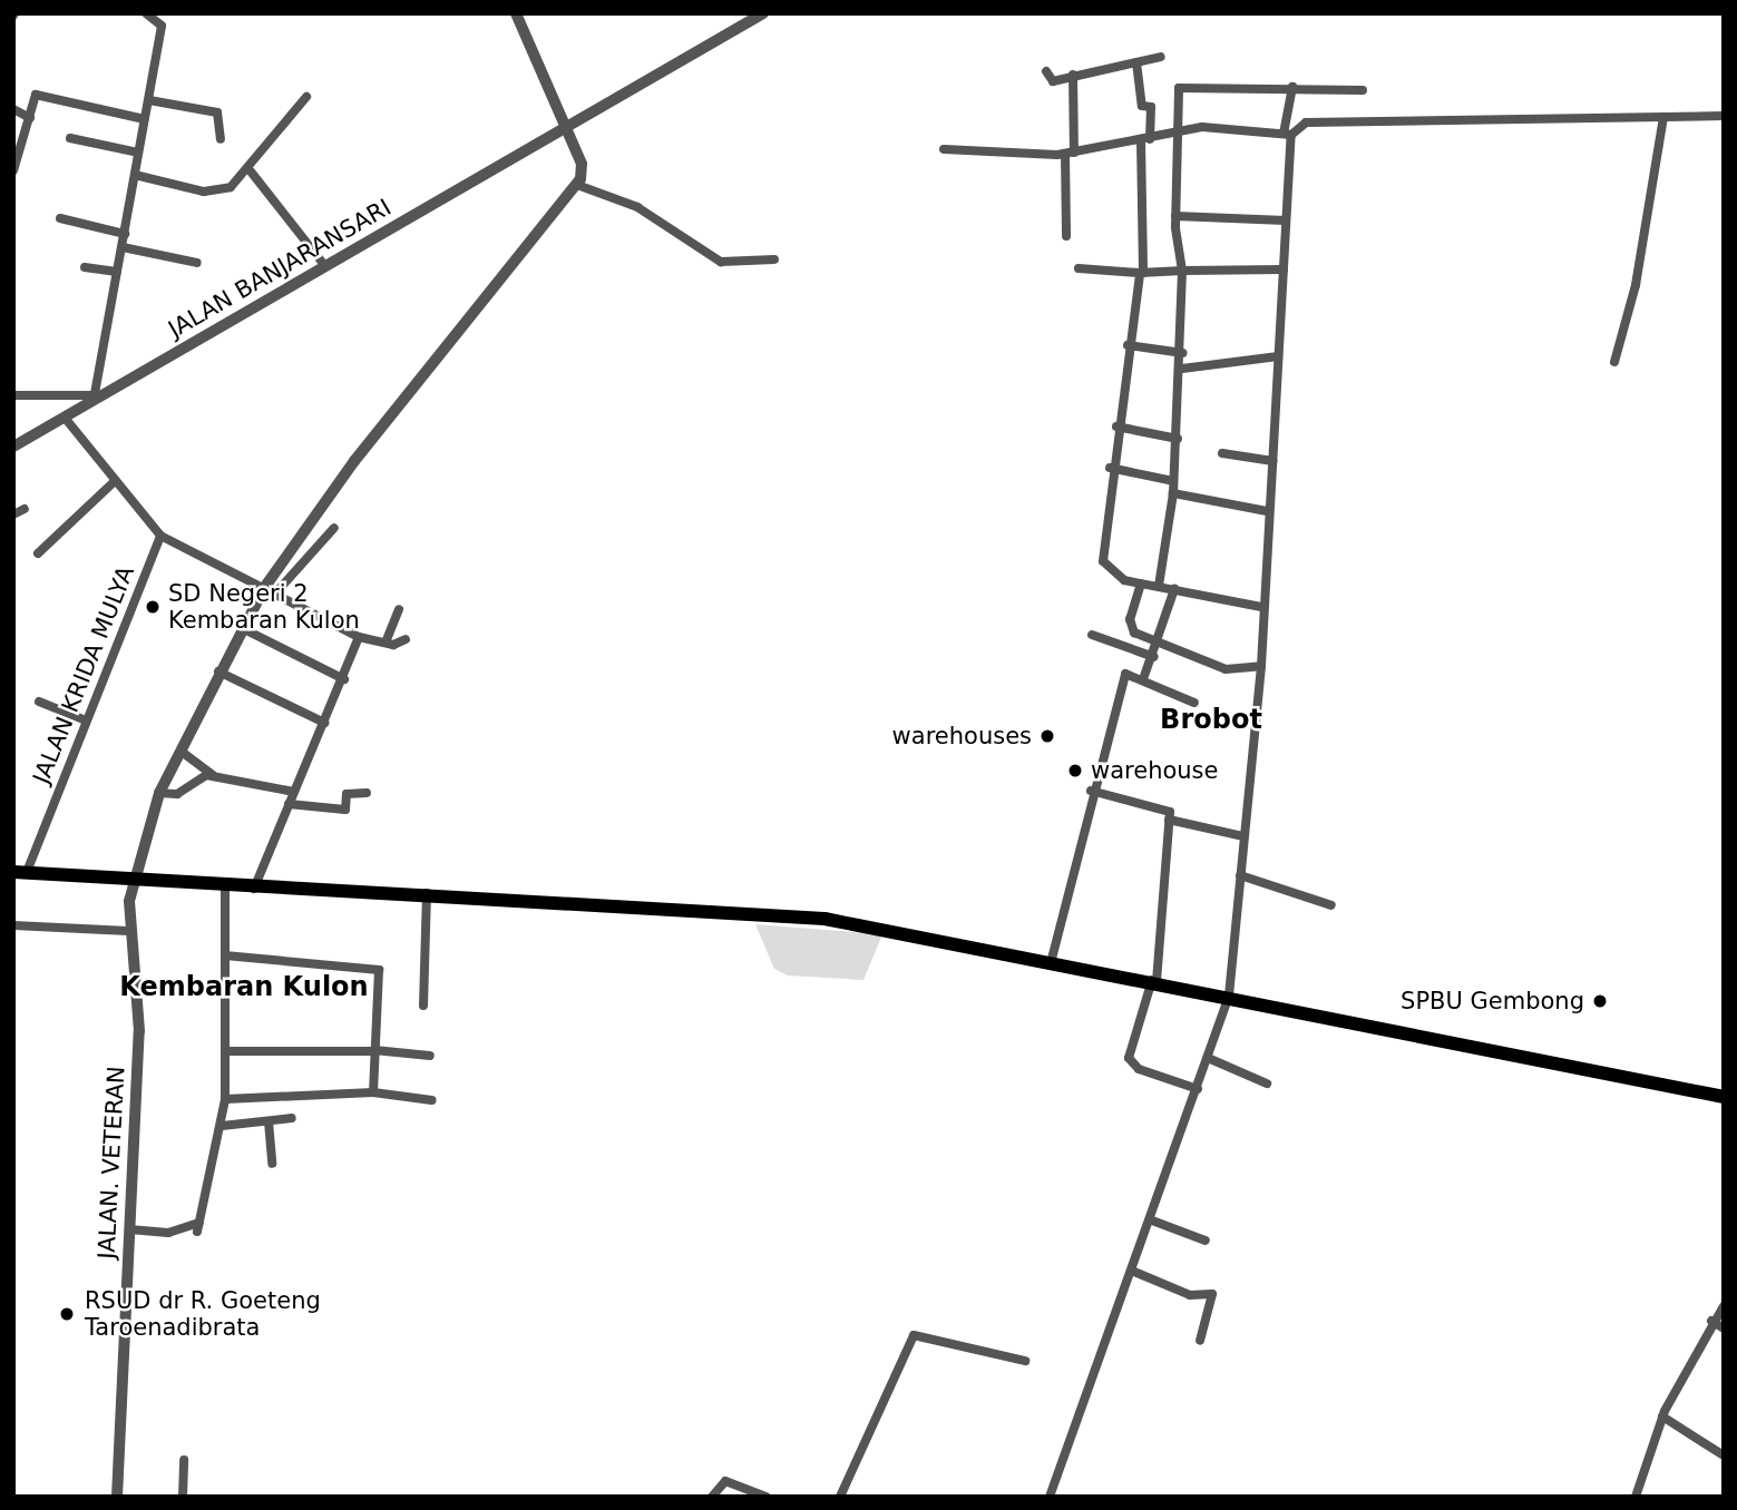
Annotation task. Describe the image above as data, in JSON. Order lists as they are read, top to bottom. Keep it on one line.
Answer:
{"streets":{"street":["JALAN BANJARANSARI","JALAN KRIDA MULYA","JALAN. VETERAN"]},"districts":["Brobot","Kembaran Kulon"],"places":["SD Negeri 2 Kembaran Kulon","warehouses","warehouse","SPBU Gembong","RSUD dr R. Goeteng Taroenadibrata"]}
